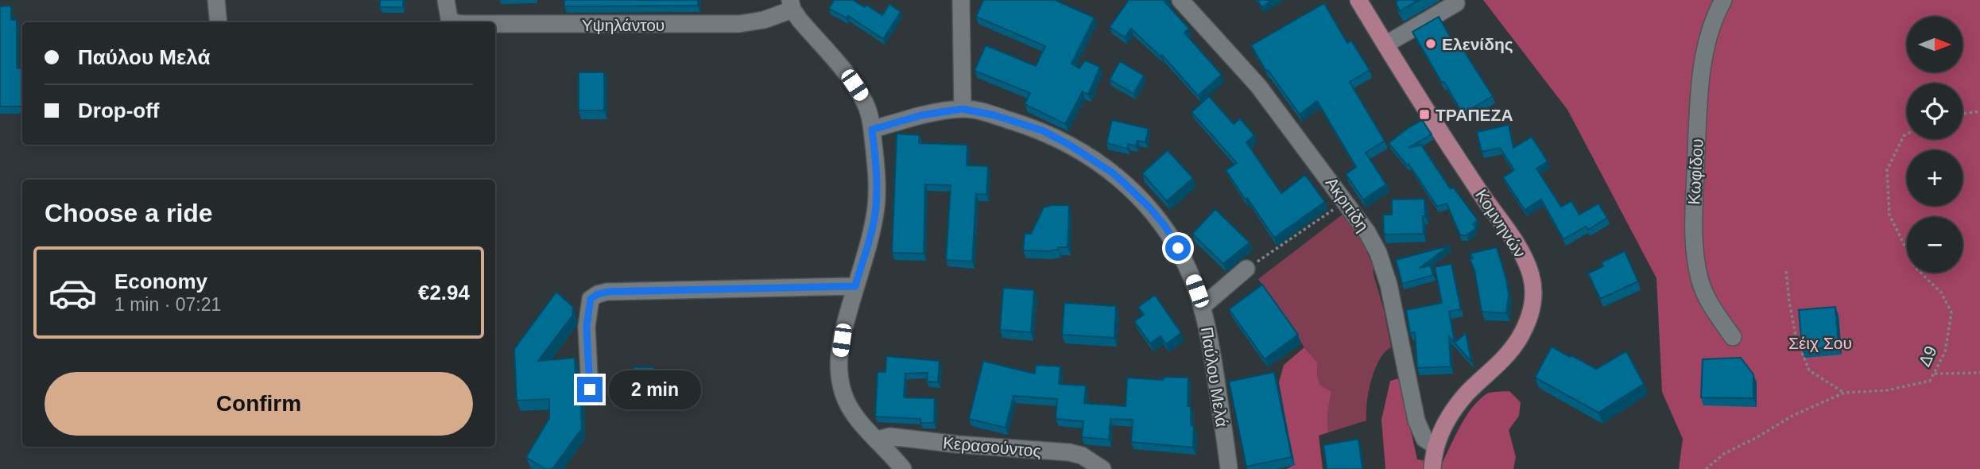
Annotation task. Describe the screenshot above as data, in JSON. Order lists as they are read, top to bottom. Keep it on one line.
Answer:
{"streets":{"main road":["Κομνηνών"],"street":["Υψηλάντου","Κωφίδου","Ακριτίδη","Παύλου Μελά","Κερασούντος"],"path":["Δ9"]},"crossings":[["Ακριτίδη","Κομνηνών"]],"parks":["Σέιχ Σου"],"places":{"other":["Ελενίδης"],"transit":["ΤΡΑΠΕΖΑ"]},"north":"right","page":{"map_buttons":["+","−"],"banner":["Παύλου Μελά","Drop-off"],"heading":"Choose a ride","list":[{"name":"Economy","note":"1 min · 07:21","value":"€2.94"}],"buttons":"Confirm","bubble":"2 min"}}
